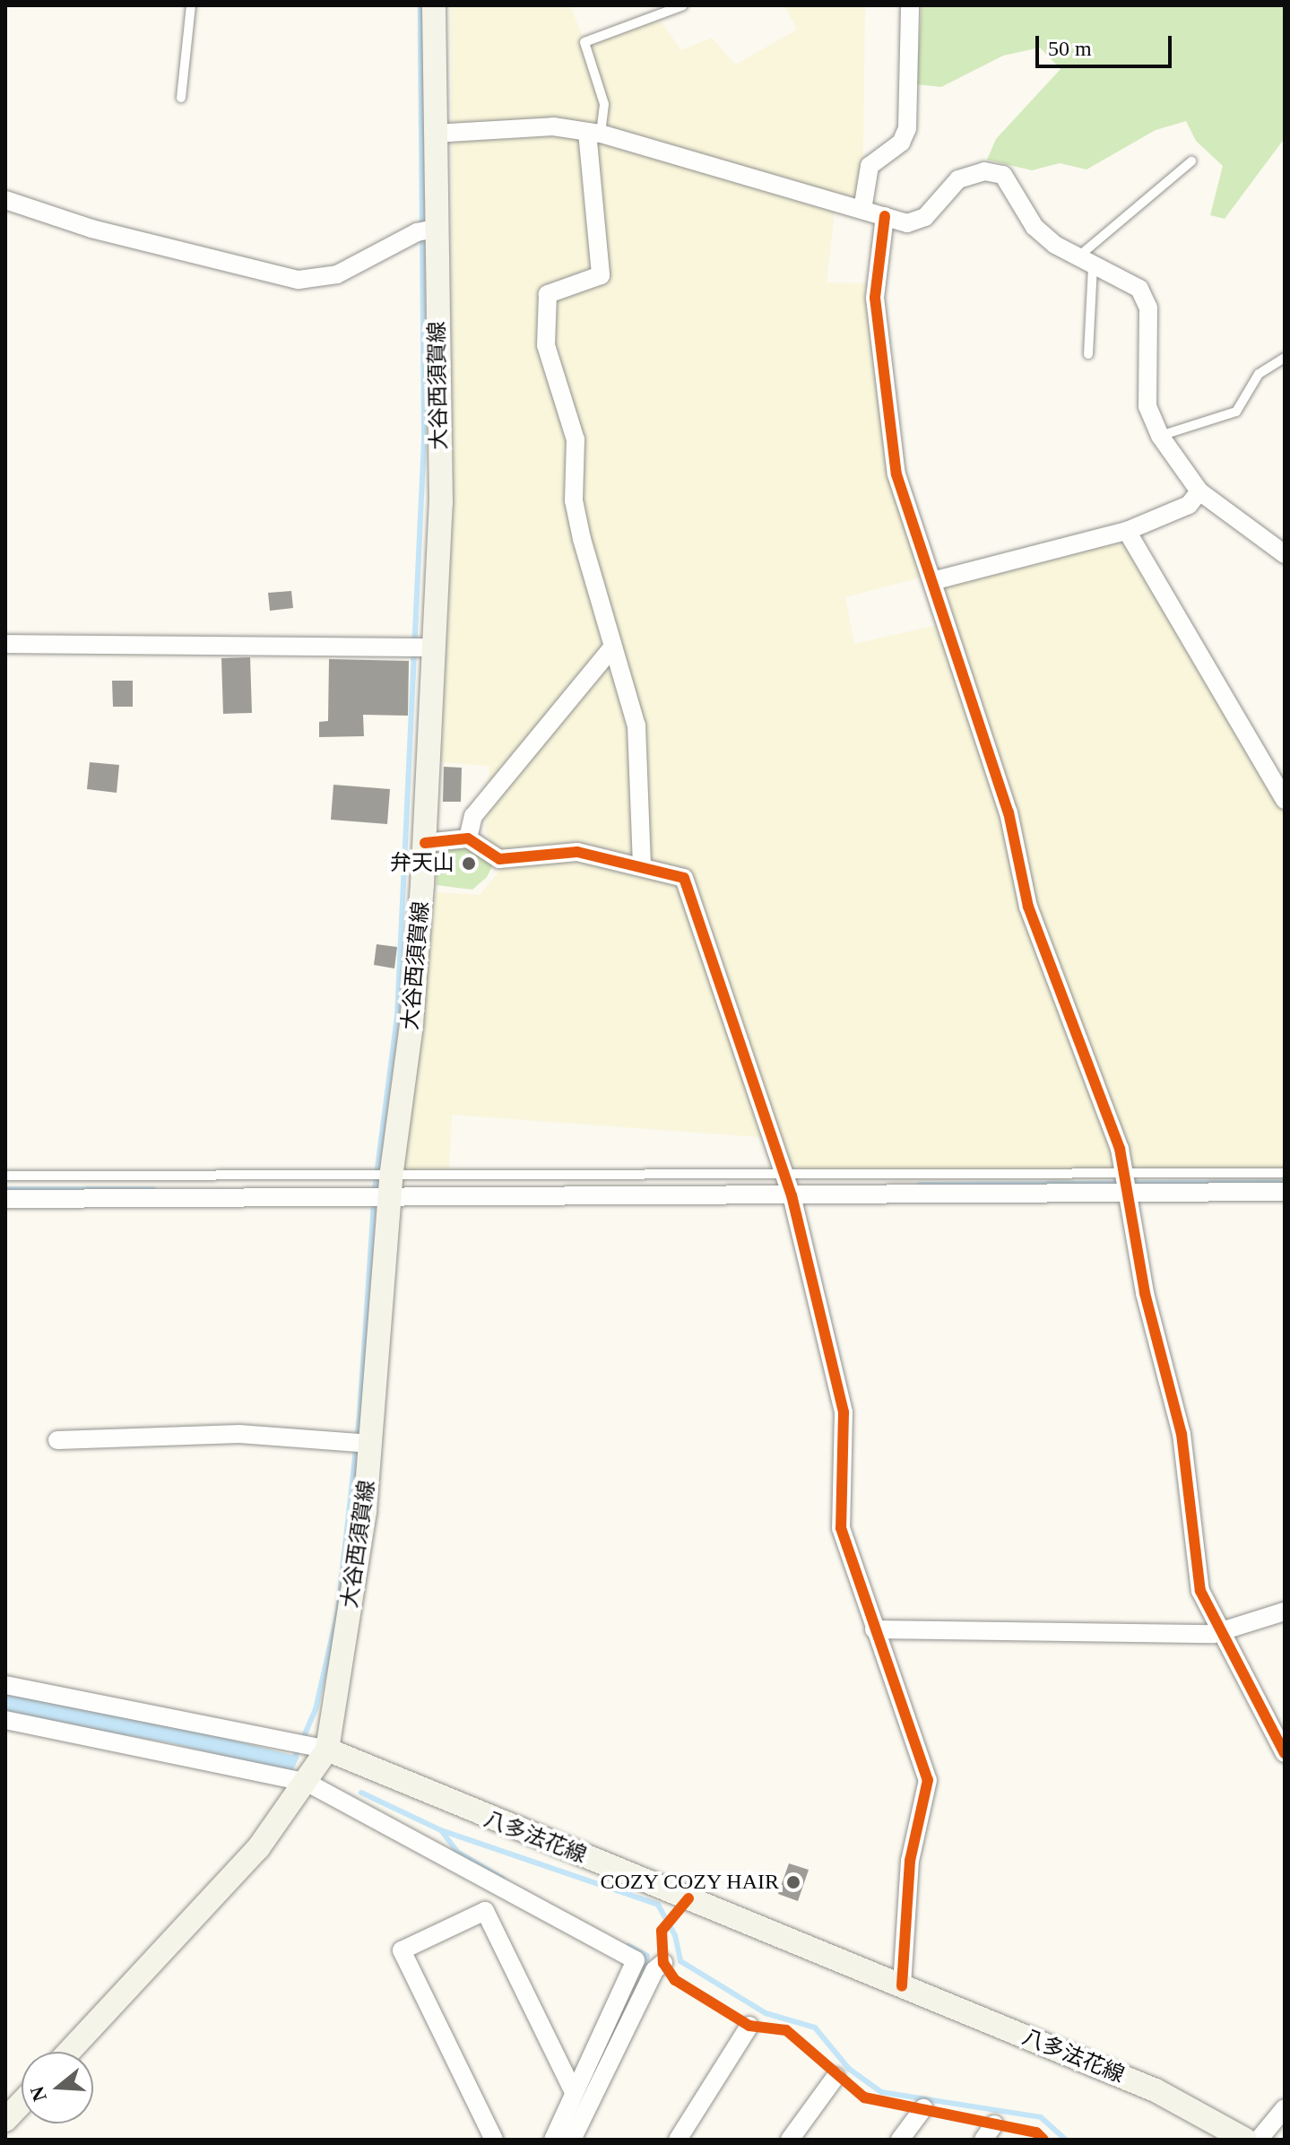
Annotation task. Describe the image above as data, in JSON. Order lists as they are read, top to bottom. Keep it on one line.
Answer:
{"streets":{"main road":["大谷西須賀線","八多法花線"]},"crossings":[["大谷西須賀線","八多法花線"]],"places":["弁天山","COZY COZY HAIR"],"scale_bar":"50 m","north":"left"}
